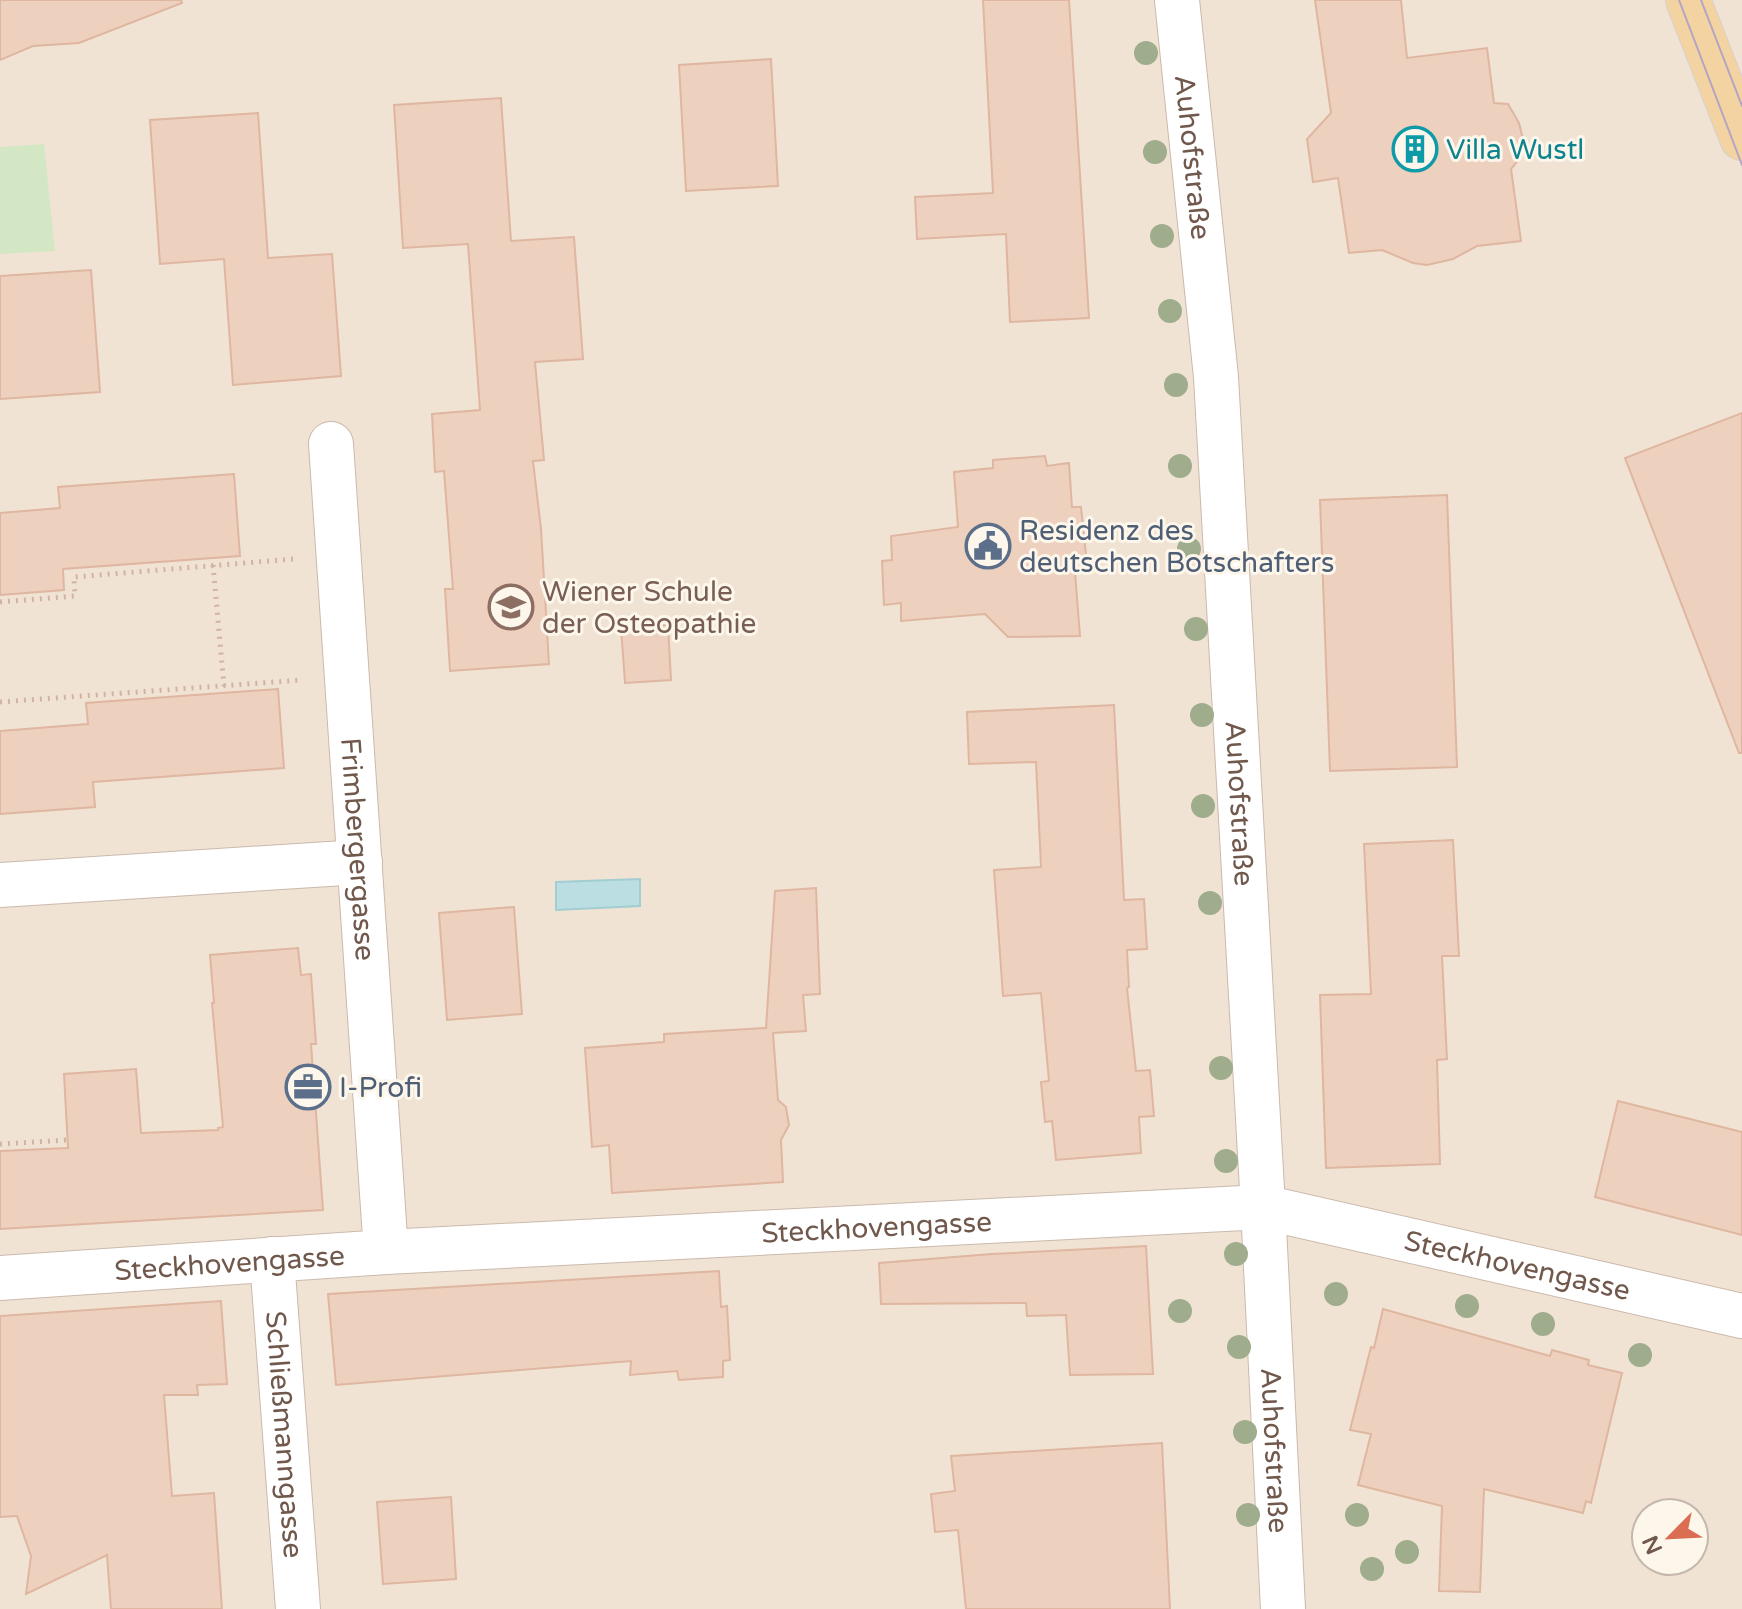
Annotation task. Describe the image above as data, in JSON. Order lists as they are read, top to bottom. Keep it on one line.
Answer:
{"streets":{"street":["Auhofstraße","Frimbergergasse","Steckhovengasse","Schließmanngasse"]},"crossings":[["Auhofstraße","Steckhovengasse"],["Frimbergergasse","Steckhovengasse"],["Steckhovengasse","Schließmanngasse"]],"places":{"building":["Villa Wustl"],"public building":["Residenz des deutschen Botschafters"],"school or university":["Wiener Schule der Osteopathie"],"office":["I-Profi"]},"north":"bottom left"}
